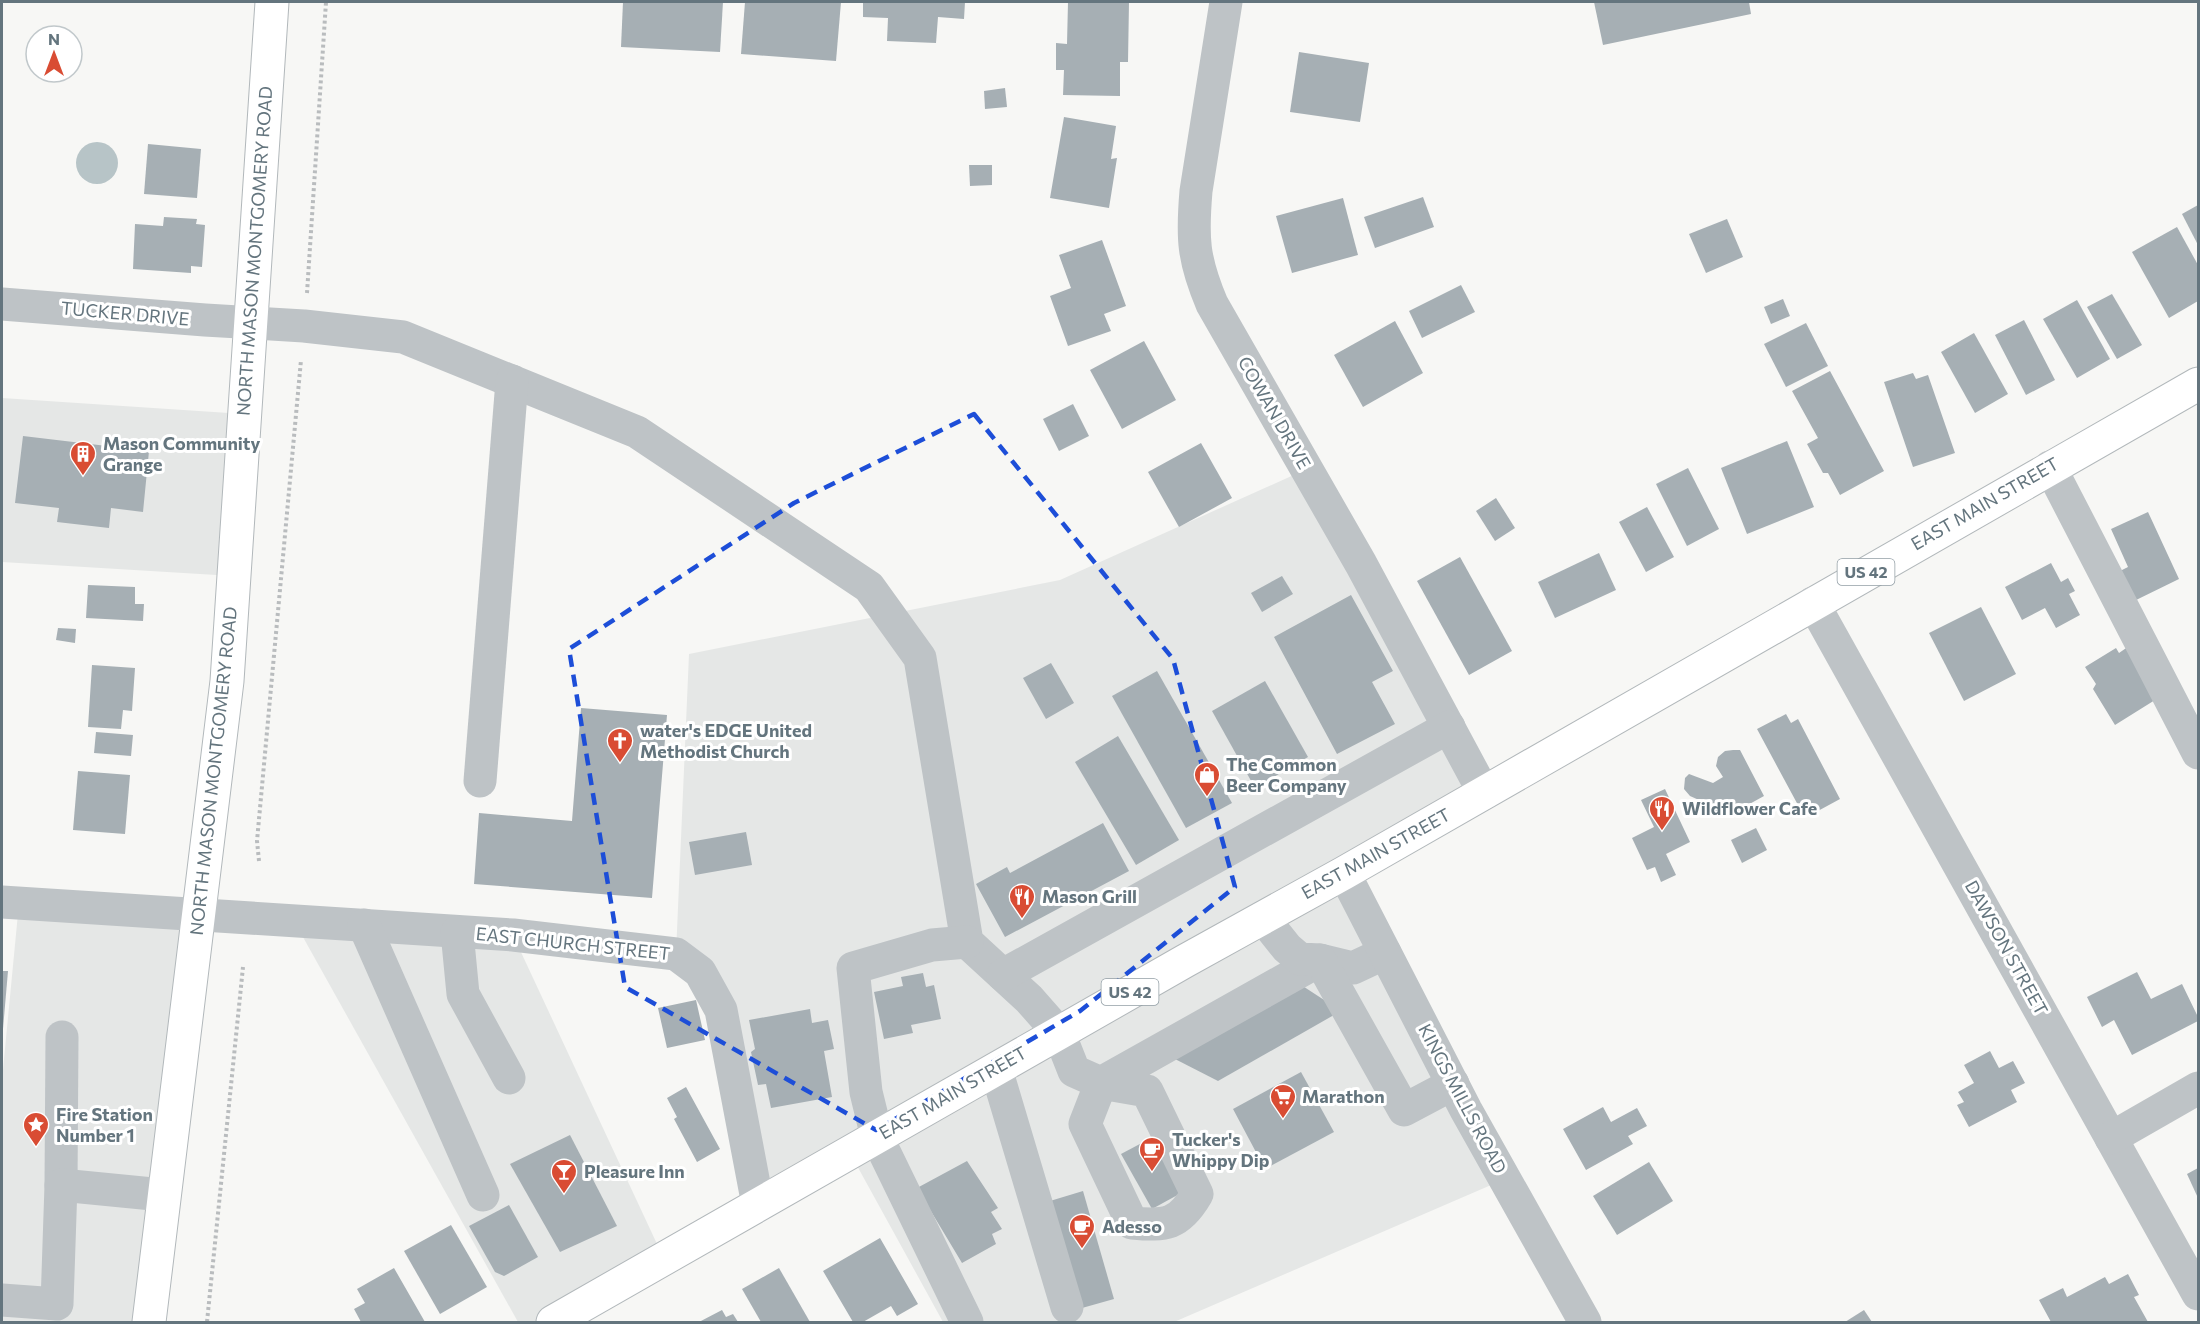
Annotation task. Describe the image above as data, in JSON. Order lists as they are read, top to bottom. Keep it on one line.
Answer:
{"streets":{"main road":["NORTH MASON MONTGOMERY ROAD","EAST MAIN STREET","US 42"],"street":["TUCKER DRIVE","COWAN DRIVE","EAST CHURCH STREET","DAWSON STREET","KINGS MILLS ROAD"]},"crossings":[["NORTH MASON MONTGOMERY ROAD","TUCKER DRIVE"],["NORTH MASON MONTGOMERY ROAD","EAST CHURCH STREET"],["COWAN DRIVE","EAST MAIN STREET"],["EAST MAIN STREET","EAST CHURCH STREET"],["EAST MAIN STREET","DAWSON STREET"],["EAST MAIN STREET","KINGS MILLS ROAD"]],"places":{"building":["Mason Community Grange"],"church":["water's EDGE United Methodist Church"],"shop":["The Common Beer Company"],"restaurant":["Wildflower Cafe","Mason Grill"],"supermarket":["Marathon"],"place":["Fire Station Number 1"],"cafe":["Tucker's Whippy Dip","Adesso"],"bar":["Pleasure Inn"]},"north":"top"}
